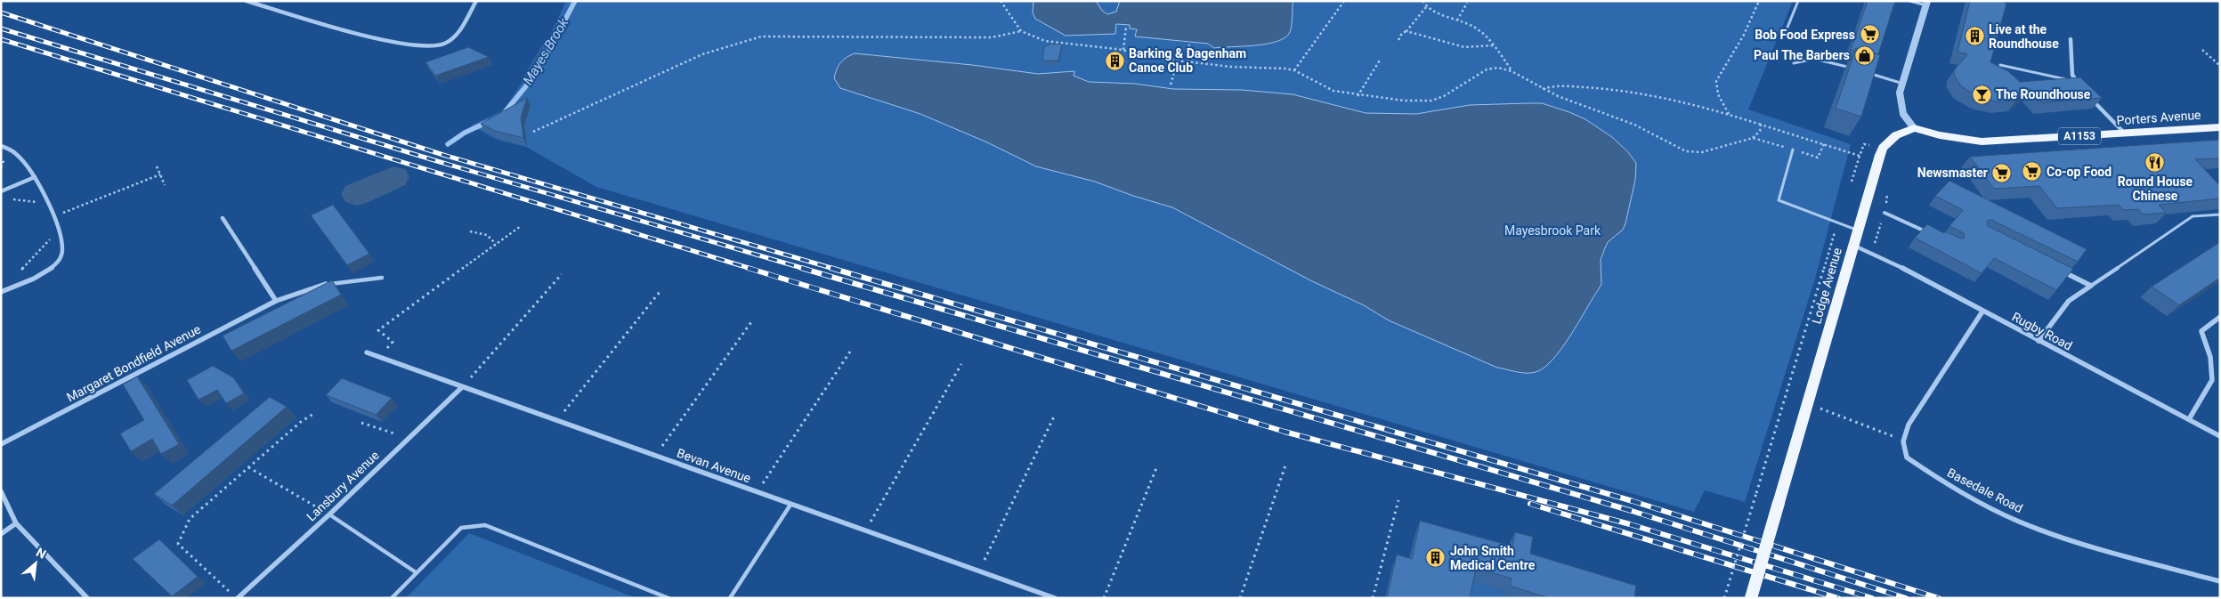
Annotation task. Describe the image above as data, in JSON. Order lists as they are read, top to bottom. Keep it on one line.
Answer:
{"streets":{"main road":["Porters Avenue","A1153","Lodge Avenue"],"street":["Rugby Road","Margaret Bondfield Avenue","Bevan Avenue","Lansbury Avenue","Basedale Road"]},"crossings":[["Lodge Avenue","Rugby Road"],["Rugby Road","Basedale Road"],["Bevan Avenue","Lansbury Avenue"]],"water":["Mayes Brook"],"parks":["Mayesbrook Park"],"places":{"supermarket":["Bob Food Express","Co-op Food","Newsmaster"],"building":["Live at the Roundhouse","Barking & Dagenham Canoe Club","John Smith Medical Centre"],"shop":["Paul The Barbers"],"bar":["The Roundhouse"],"restaurant":["Round House Chinese"]},"north":"top right"}
